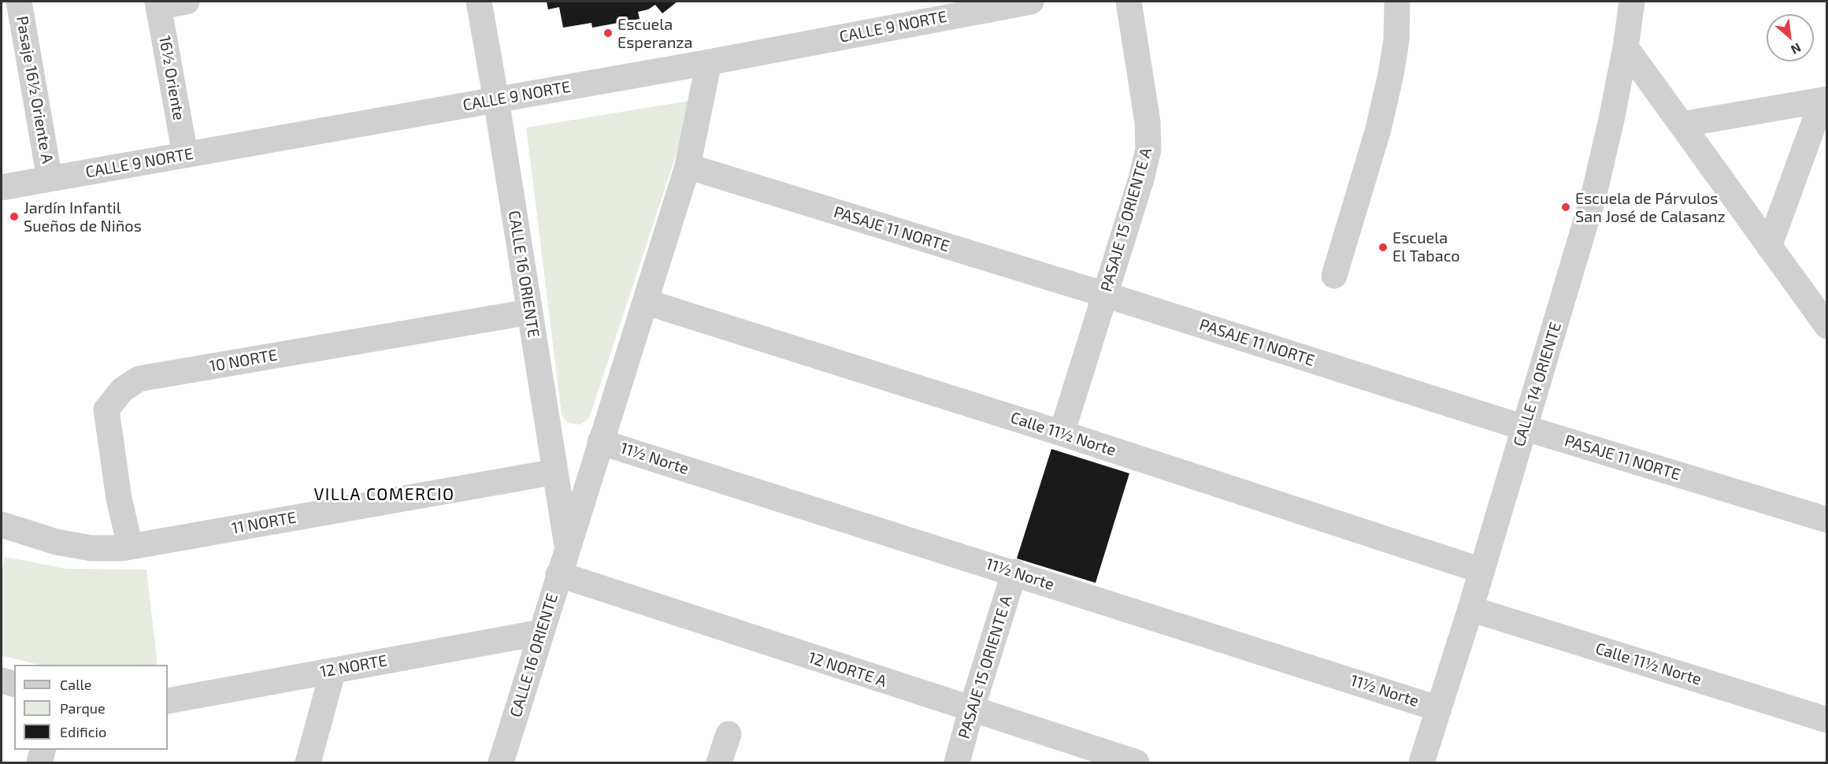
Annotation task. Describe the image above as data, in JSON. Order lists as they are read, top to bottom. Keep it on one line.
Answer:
{"streets":{"street":["CALLE 9 NORTE","16½ Oriente","Pasaje 16½ Oriente A","PASAJE 15 ORIENTE A","PASAJE 11 NORTE","CALLE 16 ORIENTE","10 NORTE","CALLE 14 ORIENTE","Calle 11½ Norte","11½ Norte","11 NORTE","12 NORTE","12 NORTE A"]},"crossings":[["CALLE 9 NORTE","16½ Oriente"],["CALLE 9 NORTE","Pasaje 16½ Oriente A"],["CALLE 9 NORTE","CALLE 16 ORIENTE"],["PASAJE 15 ORIENTE A","PASAJE 11 NORTE"],["PASAJE 15 ORIENTE A","Calle 11½ Norte"],["PASAJE 15 ORIENTE A","11½ Norte"],["PASAJE 15 ORIENTE A","12 NORTE A"],["PASAJE 11 NORTE","CALLE 16 ORIENTE"],["PASAJE 11 NORTE","CALLE 14 ORIENTE"],["CALLE 16 ORIENTE","10 NORTE"],["CALLE 16 ORIENTE","Calle 11½ Norte"],["CALLE 16 ORIENTE","11½ Norte"],["CALLE 16 ORIENTE","11 NORTE"],["CALLE 16 ORIENTE","12 NORTE"],["CALLE 16 ORIENTE","12 NORTE A"],["10 NORTE","11 NORTE"],["CALLE 14 ORIENTE","Calle 11½ Norte"],["CALLE 14 ORIENTE","11½ Norte"]],"districts":["VILLA COMERCIO"],"places":["Escuela Esperanza","Escuela de Párvulos San José de Calasanz","Jardín Infantil Sueños de Niños","Escuela El Tabaco"],"legend":["Calle","Parque","Edificio"],"north":"bottom right"}
